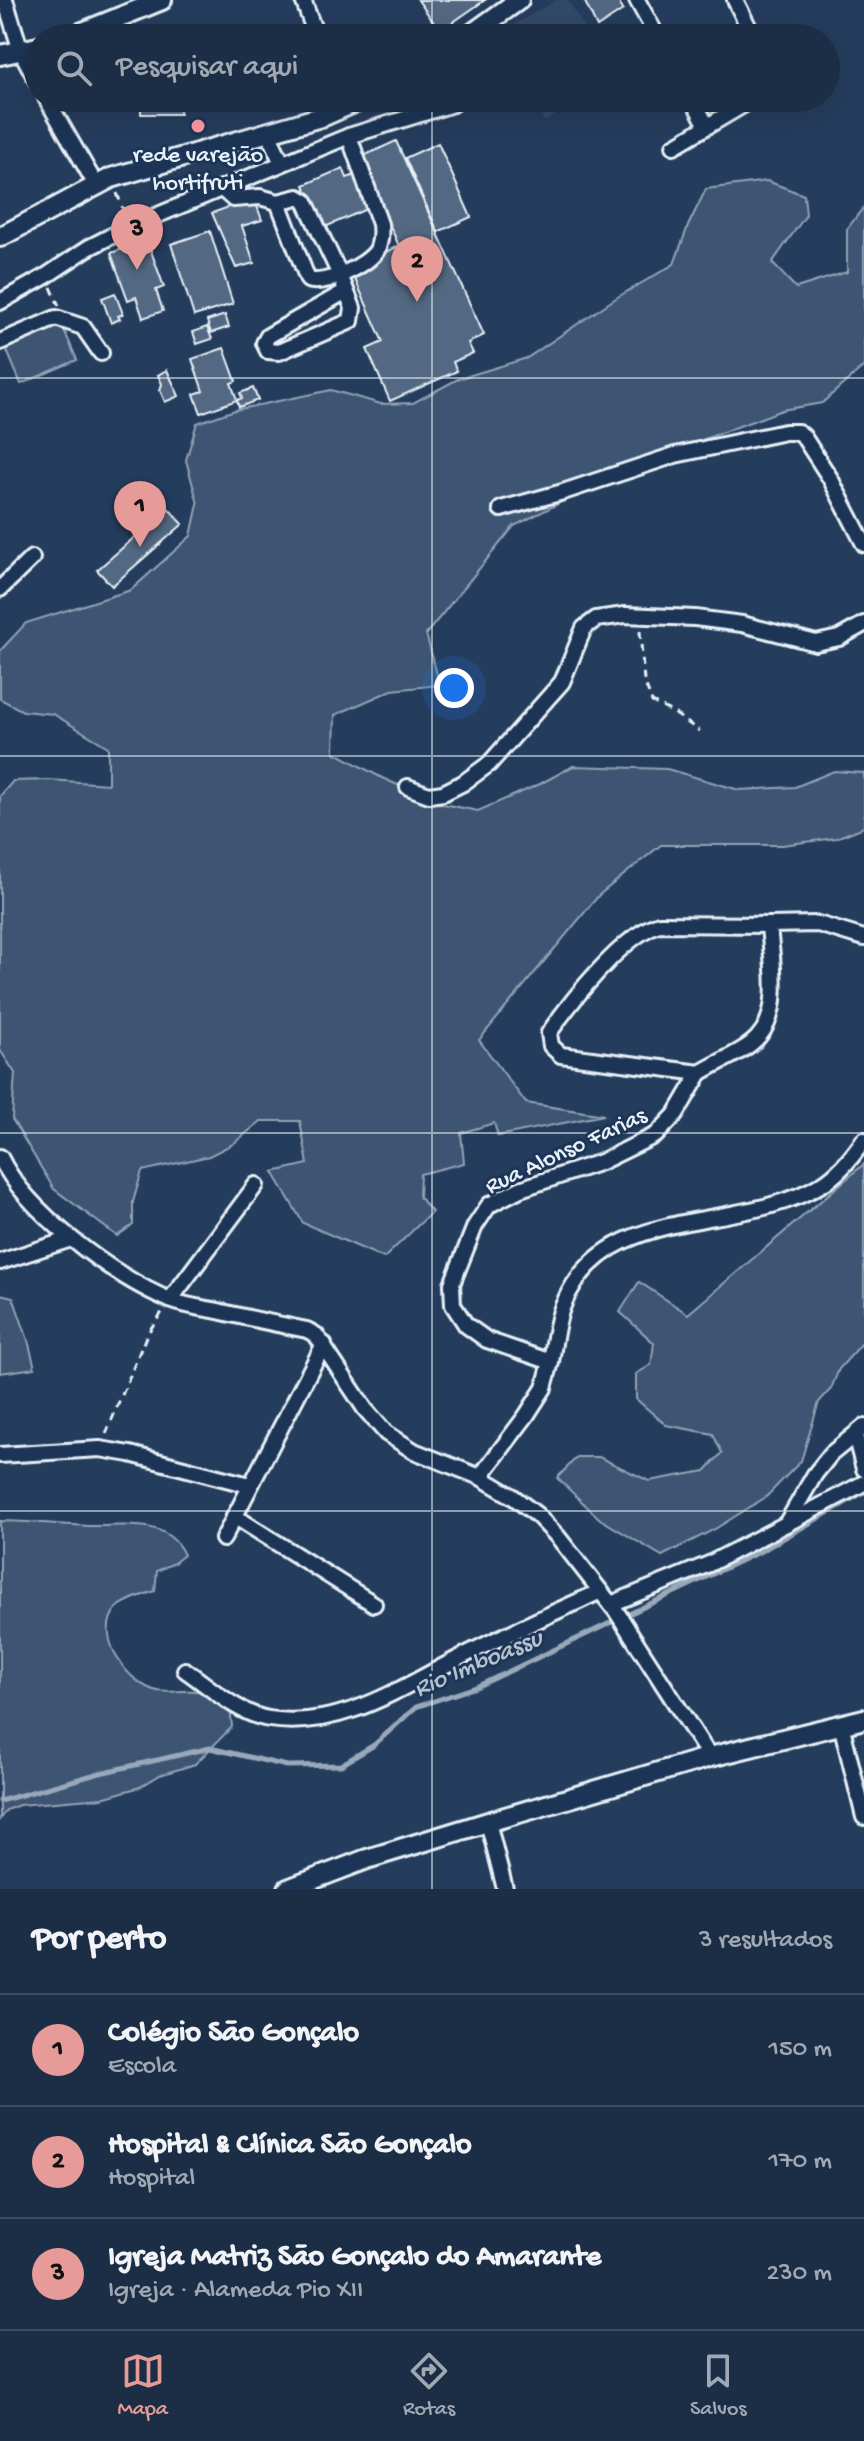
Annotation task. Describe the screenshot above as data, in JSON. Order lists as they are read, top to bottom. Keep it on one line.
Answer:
{"streets":{"street":["Rua Alonso Farias"]},"water":["Rio Imboassu"],"places":["rede varejão hortifruti"],"page":{"search":"Pesquisar aqui","pins":["3","2","1"],"heading":["Por perto","3 resultados"],"list":[{"mark":"1","name":"Colégio São Gonçalo","note":"Escola","value":"150 m"},{"mark":"2","name":"Hospital & Clínica São Gonçalo","note":"Hospital","value":"170 m"},{"mark":"3","name":"Igreja Matriz São Gonçalo do Amarante","note":"Igreja · Alameda Pio XII","value":"230 m"}],"nav":["Mapa","Rotas","Salvos"]}}
